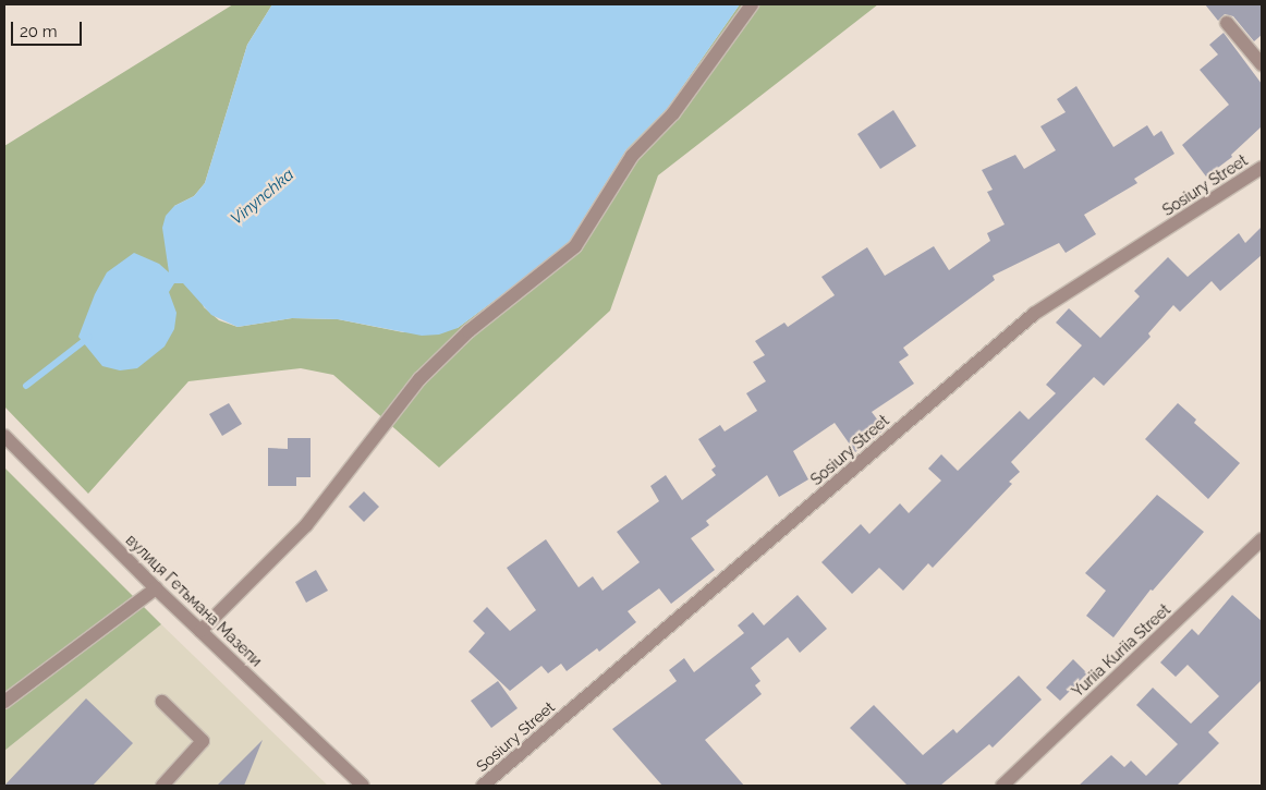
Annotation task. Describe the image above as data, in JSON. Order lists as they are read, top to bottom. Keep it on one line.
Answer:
{"streets":{"street":["Sosiury Street","вулиця Гетьмана Мазепи","Yuriia Kuriia Street"]},"water":["Vinynchka"],"scale_bar":"20 m"}
